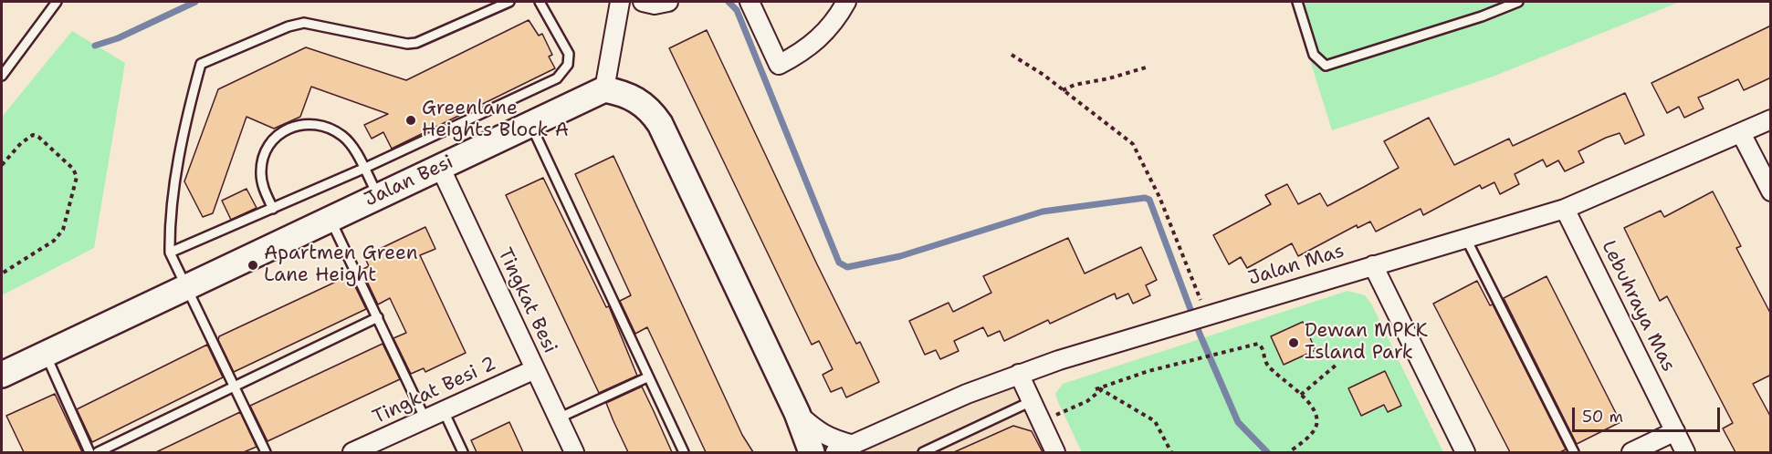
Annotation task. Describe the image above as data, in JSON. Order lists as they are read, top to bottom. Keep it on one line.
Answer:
{"streets":{"street":["Jalan Besi","Jalan Mas","Tingkat Besi","Lebuhraya Mas","Tingkat Besi 2"]},"crossings":[["Jalan Besi","Tingkat Besi"],["Jalan Mas","Lebuhraya Mas"],["Tingkat Besi","Tingkat Besi 2"]],"places":["Greenlane Heights Block A","Apartmen Green Lane Height","Dewan MPKK Island Park"],"scale_bar":"50 m"}
